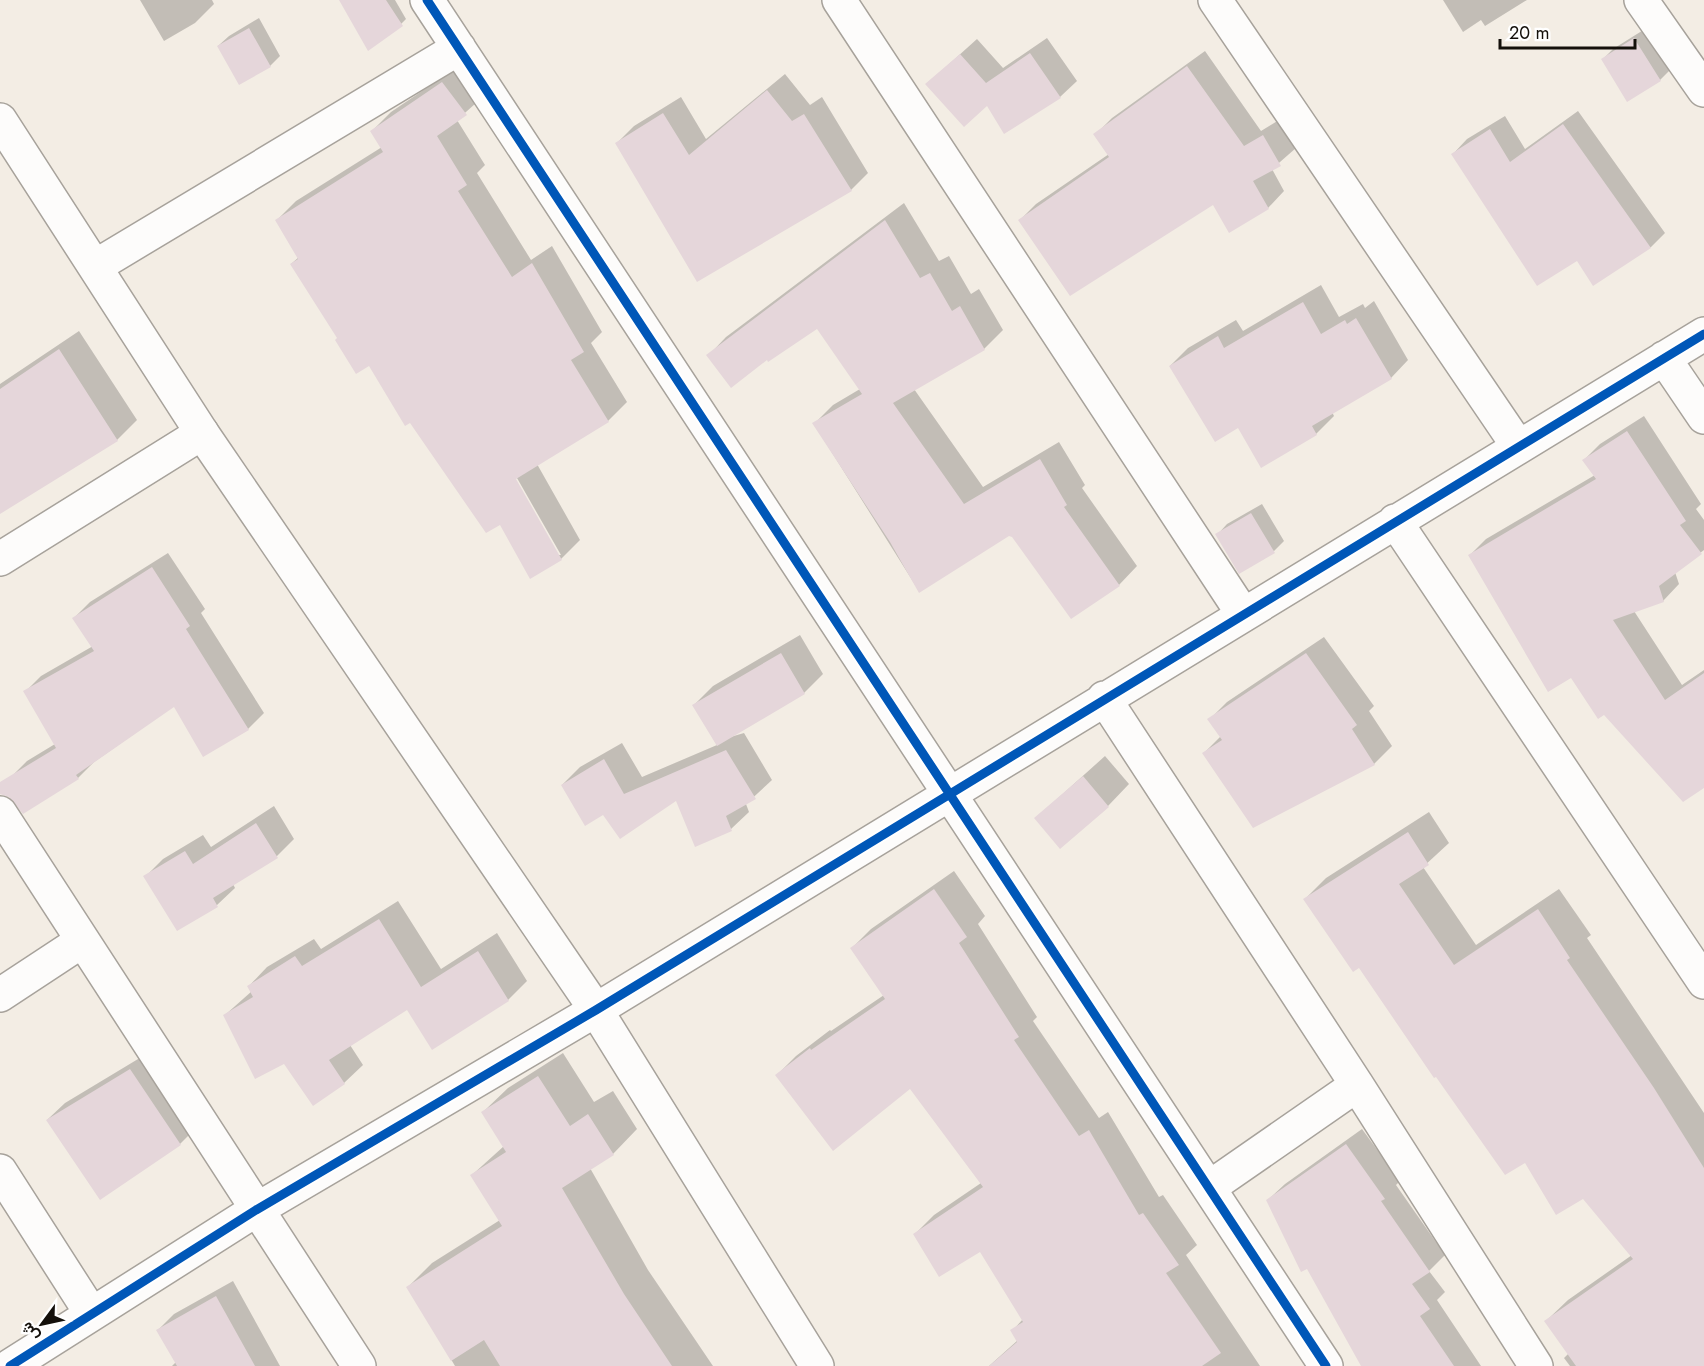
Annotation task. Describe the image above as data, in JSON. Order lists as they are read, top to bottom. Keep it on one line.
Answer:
{"scale_bar":"20 m","north":"bottom left"}
